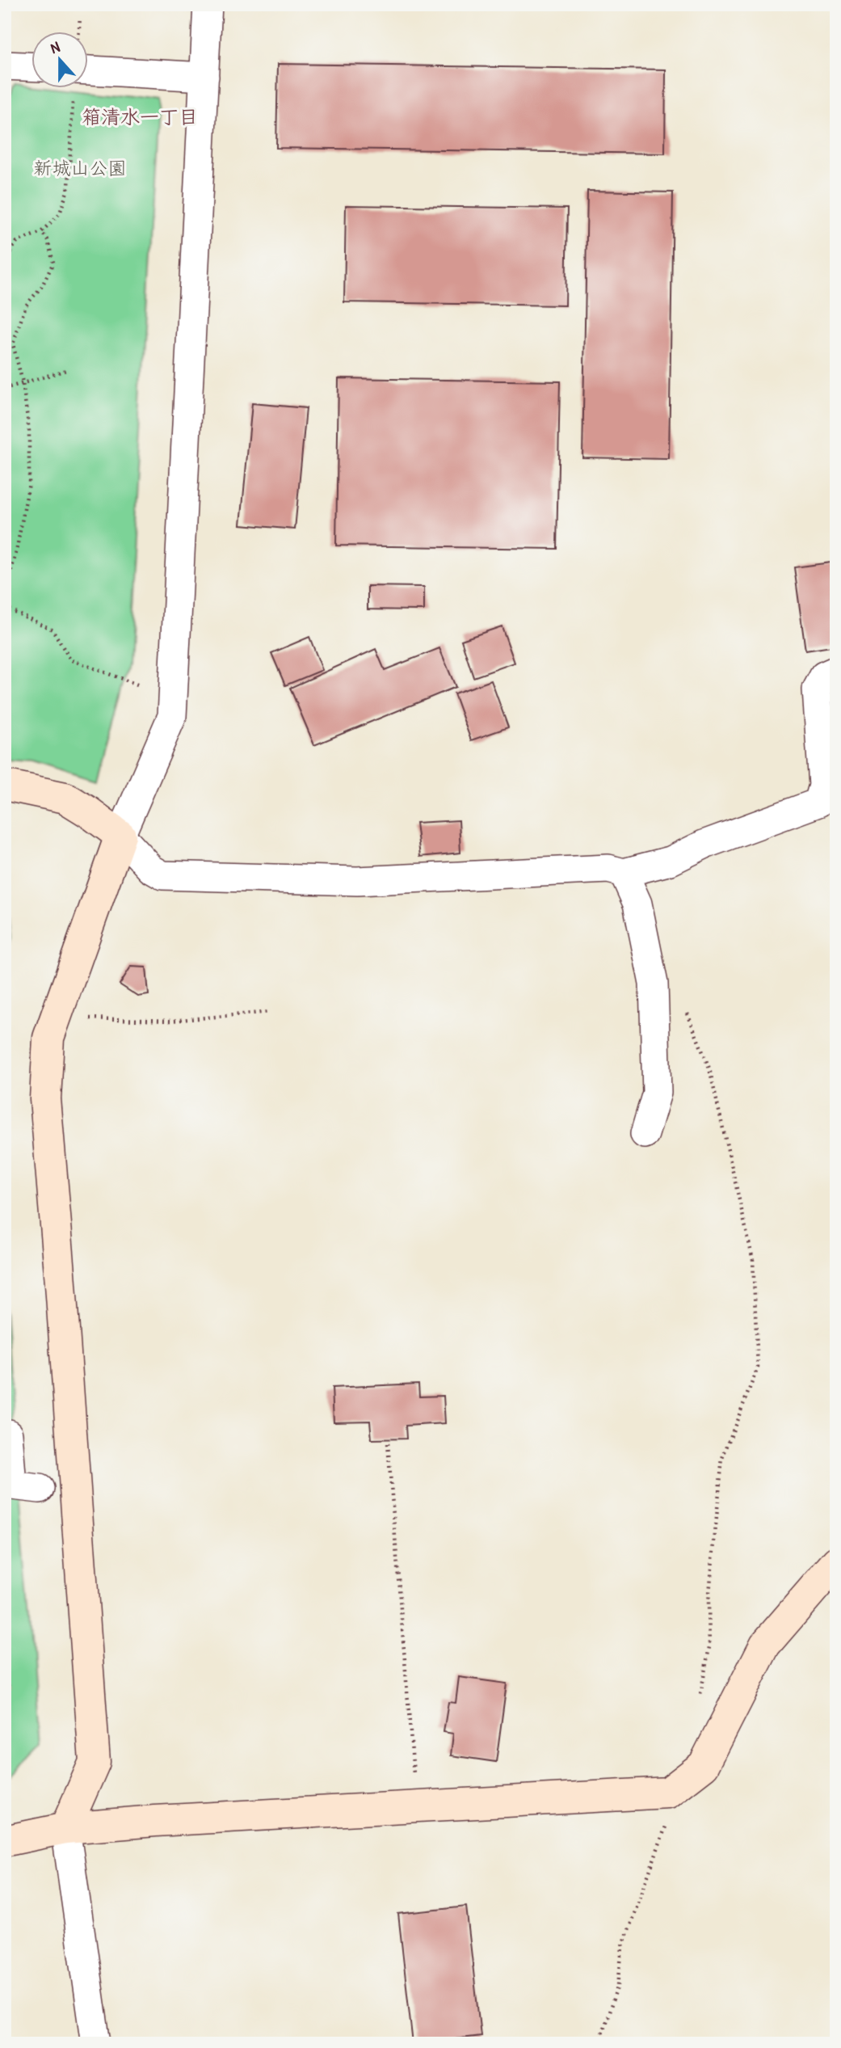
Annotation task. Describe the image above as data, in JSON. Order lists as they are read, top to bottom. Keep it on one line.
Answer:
{"districts":["箱清水一丁目"],"parks":["新城山公園"],"north":"top"}
